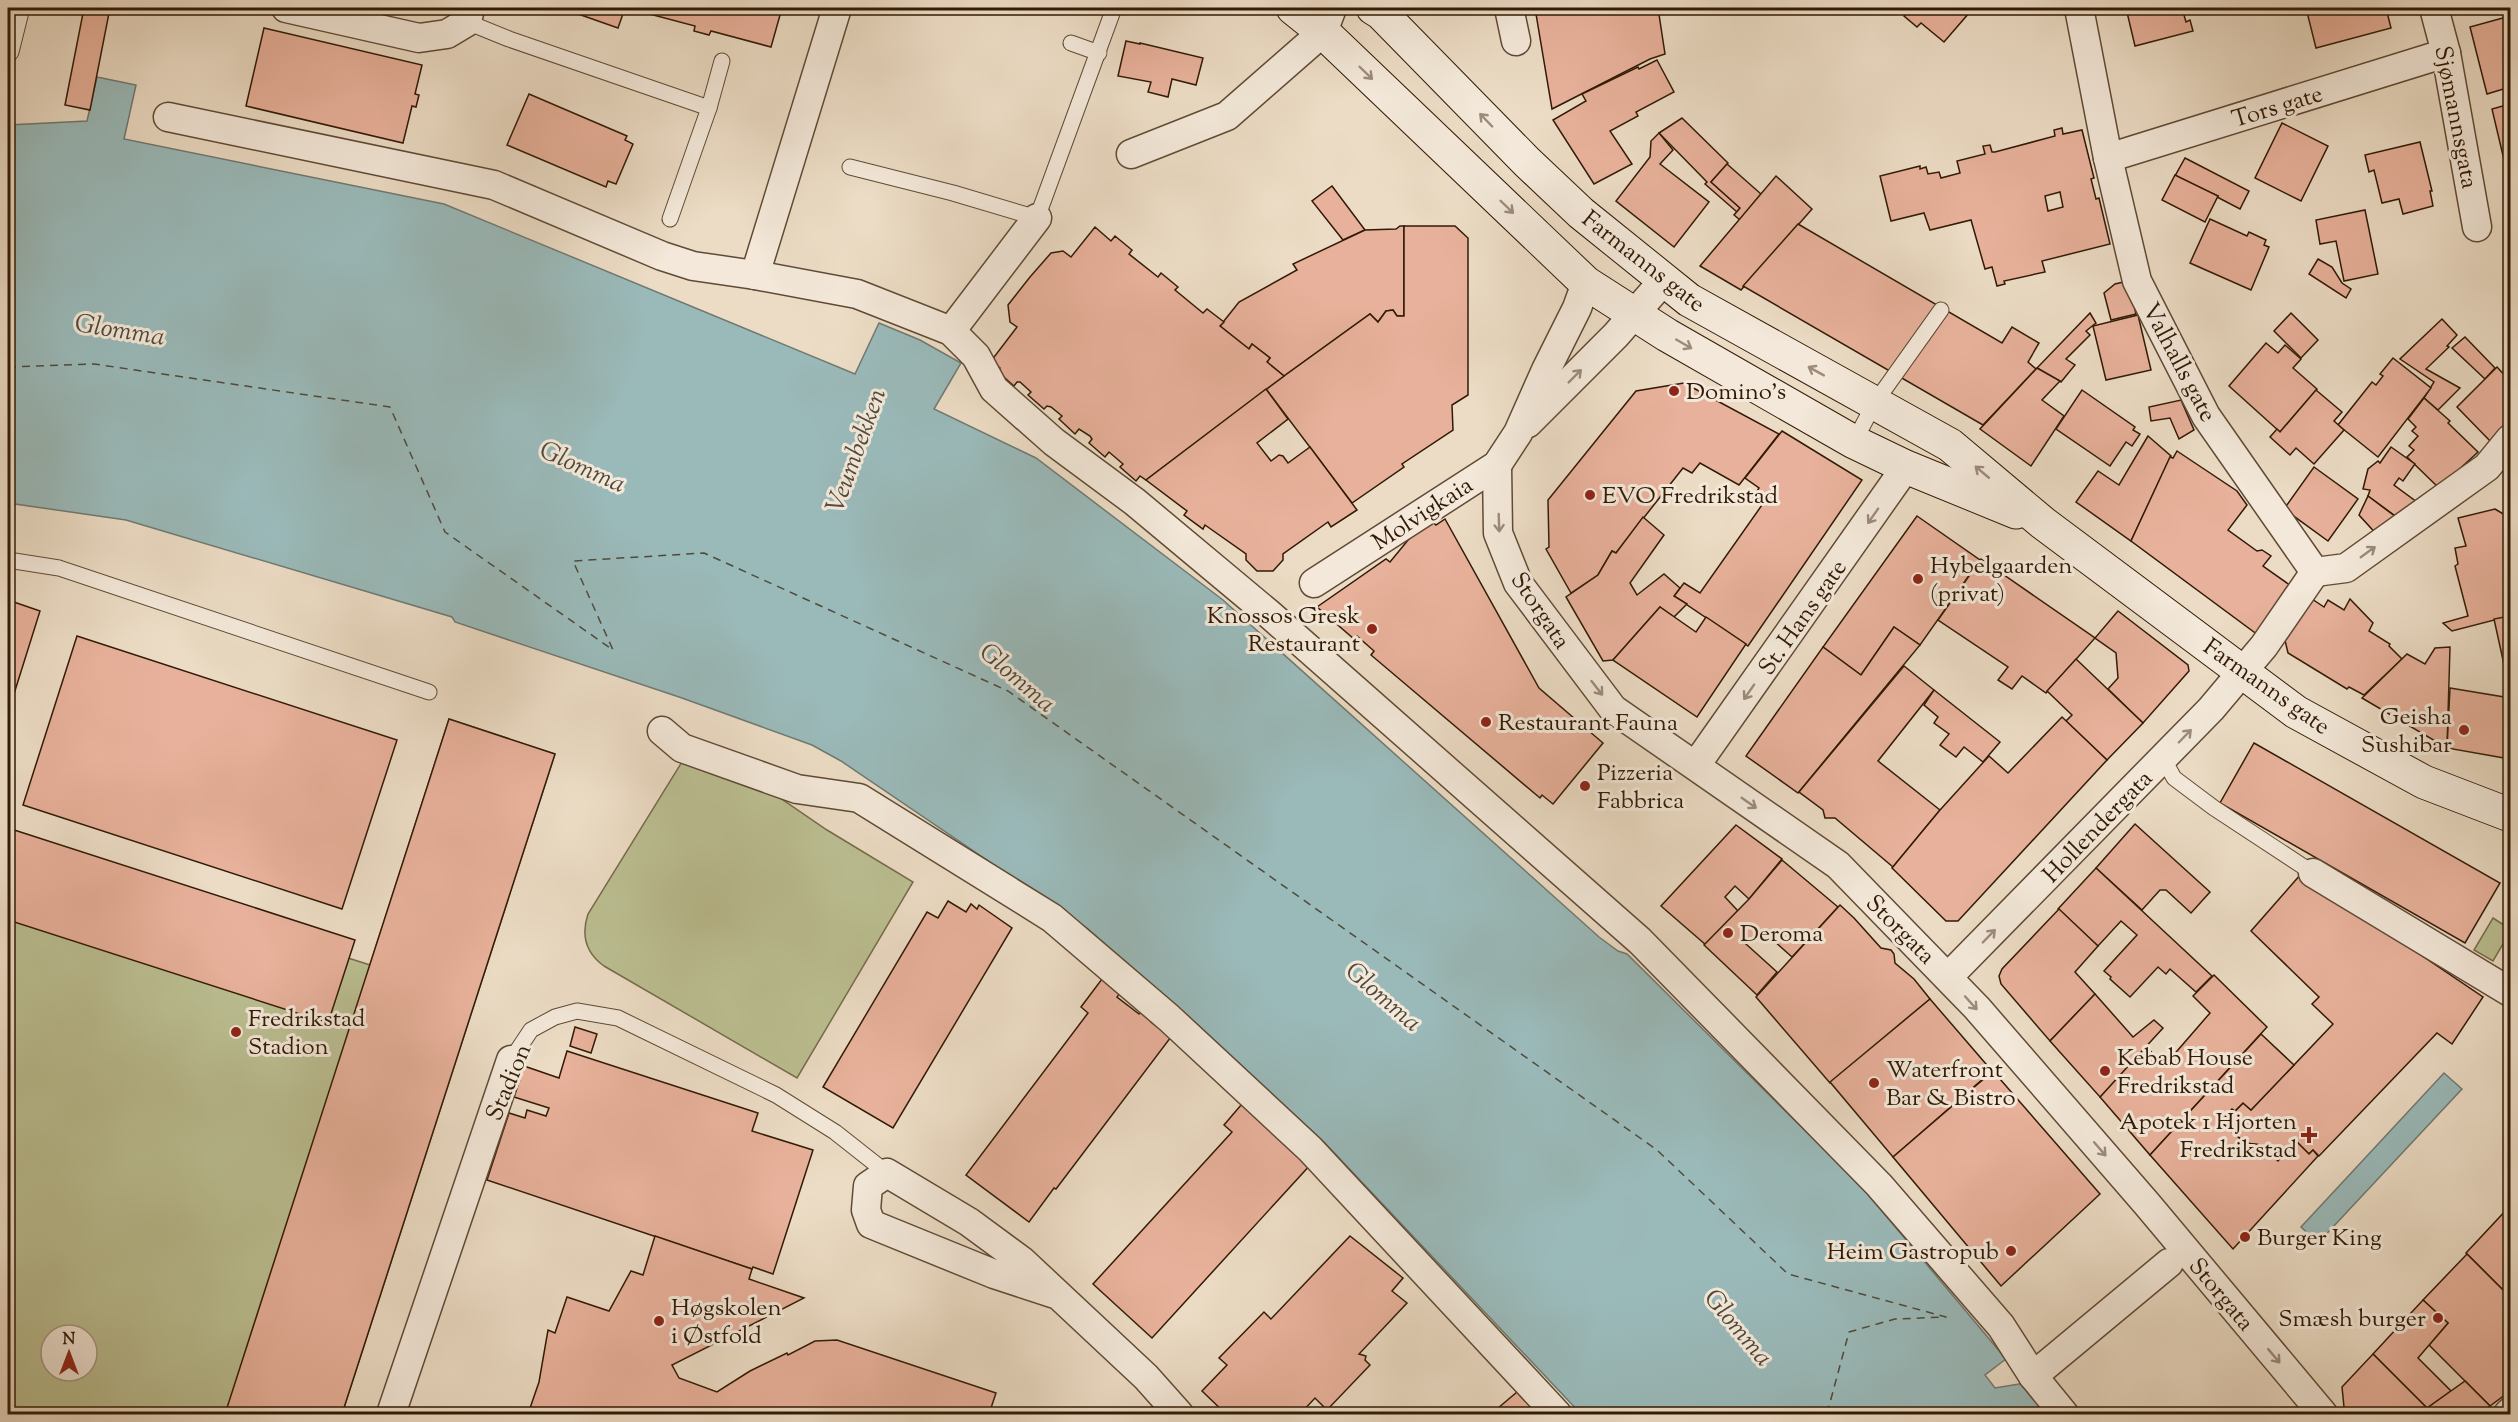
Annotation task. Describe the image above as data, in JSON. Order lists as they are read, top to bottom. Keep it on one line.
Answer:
{"streets":{"street":["Tors gate","Sjømannsgata","Farmanns gate","Valhalls gate","Molvigkaia","Storgata","St. Hans gate","Hollendergata","Stadion"]},"crossings":[["Tors gate","Sjømannsgata"],["Tors gate","Valhalls gate"],["Farmanns gate","Molvigkaia"],["Farmanns gate","St. Hans gate"],["Farmanns gate","Hollendergata"],["Molvigkaia","Storgata"],["Storgata","St. Hans gate"],["Storgata","Hollendergata"]],"one_way":["St. Hans gate","Hollendergata"],"water":["Glomma","Veumbekken"],"places":{"other":["Domino's","EVO Fredrikstad","Hybelgaarden (privat)","Knossos Gresk Restaurant","Restaurant Fauna","Geisha Sushibar","Pizzeria Fabbrica","Deroma","Fredrikstad Stadion","Kebab House Fredrikstad","Waterfront Bar & Bistro","Burger King","Heim Gastropub","Smæsh burger","Høgskolen i Østfold"],"health":["Apotek 1 Hjorten Fredrikstad"]},"north":"top"}
